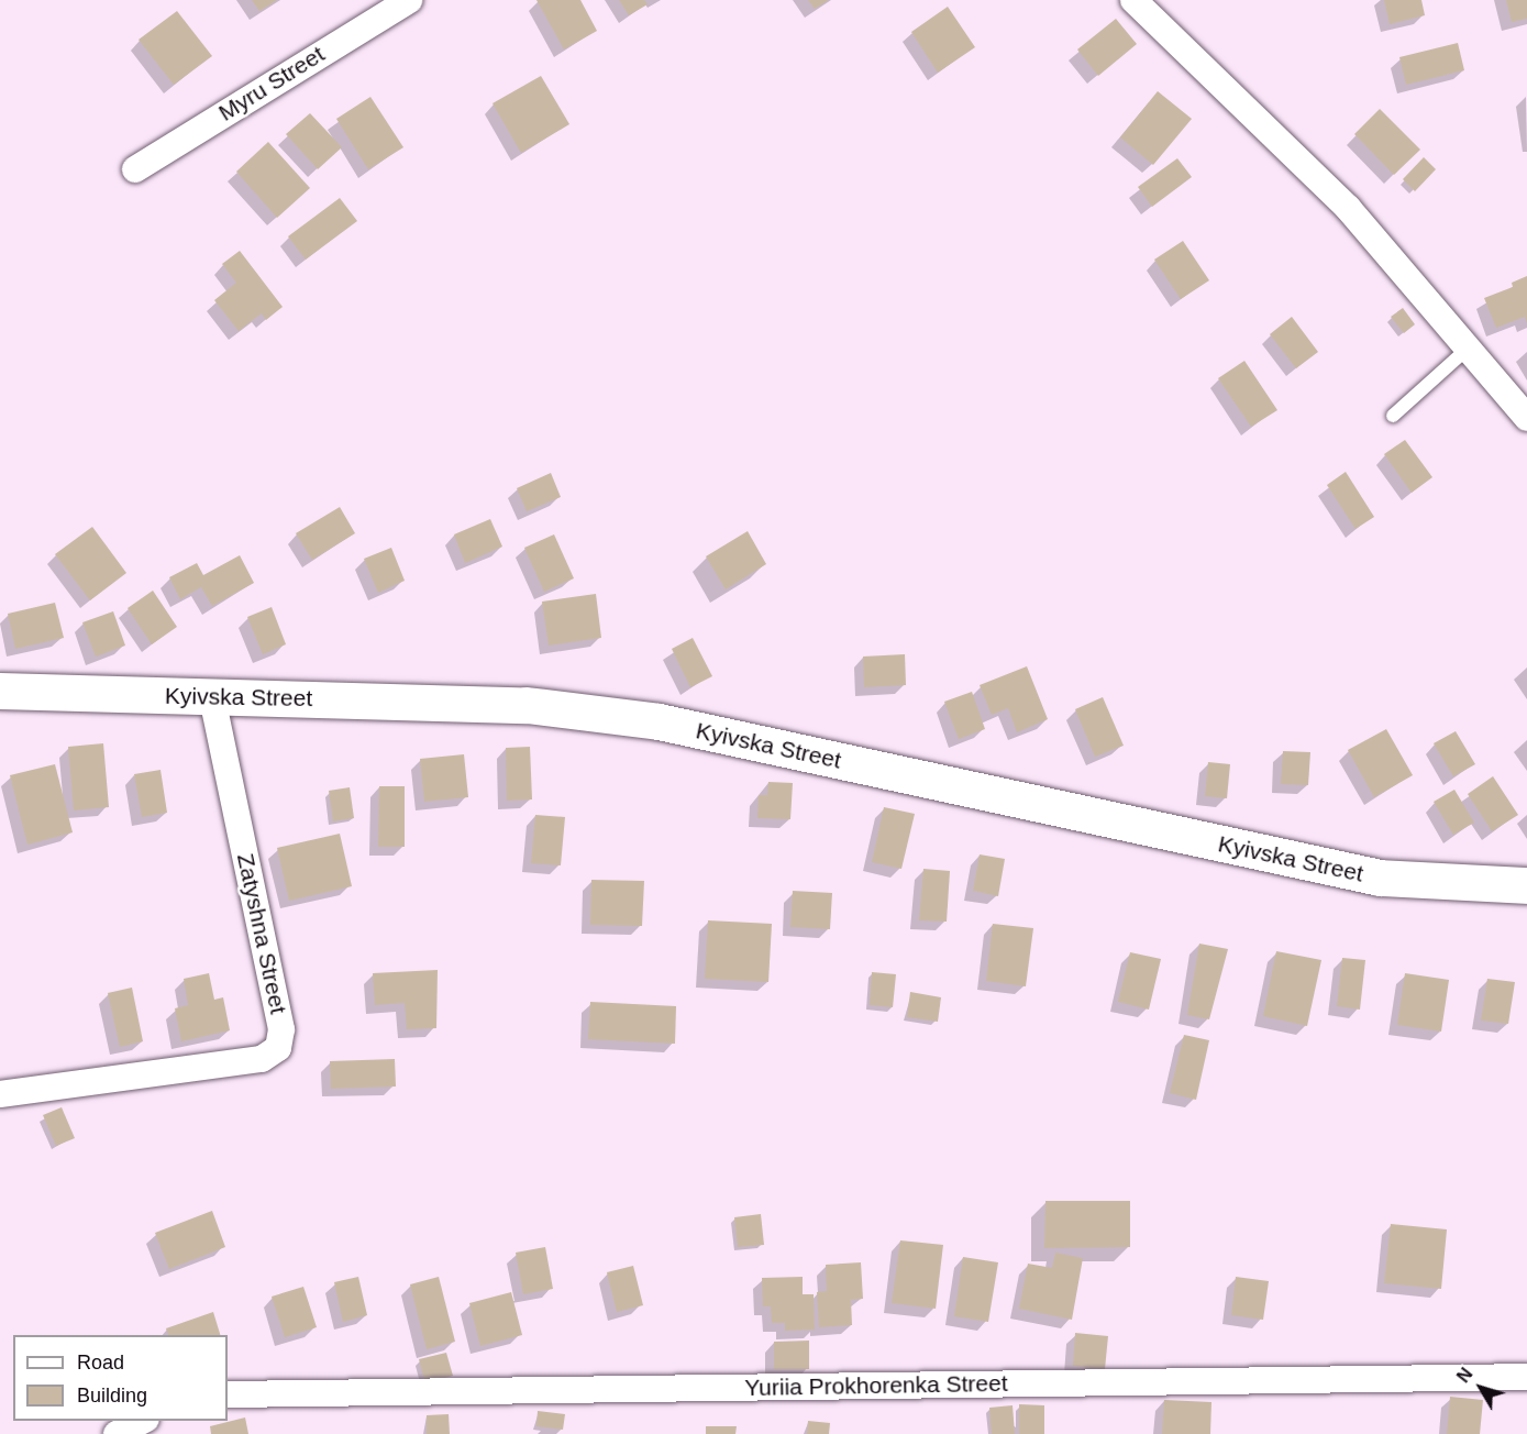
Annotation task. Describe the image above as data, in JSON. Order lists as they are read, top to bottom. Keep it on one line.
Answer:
{"streets":{"street":["Myru Street","Kyivska Street","Zatyshna Street","Yuriia Prokhorenka Street"]},"crossings":[["Kyivska Street","Zatyshna Street"]],"legend":["Road","Building"],"north":"top left"}
